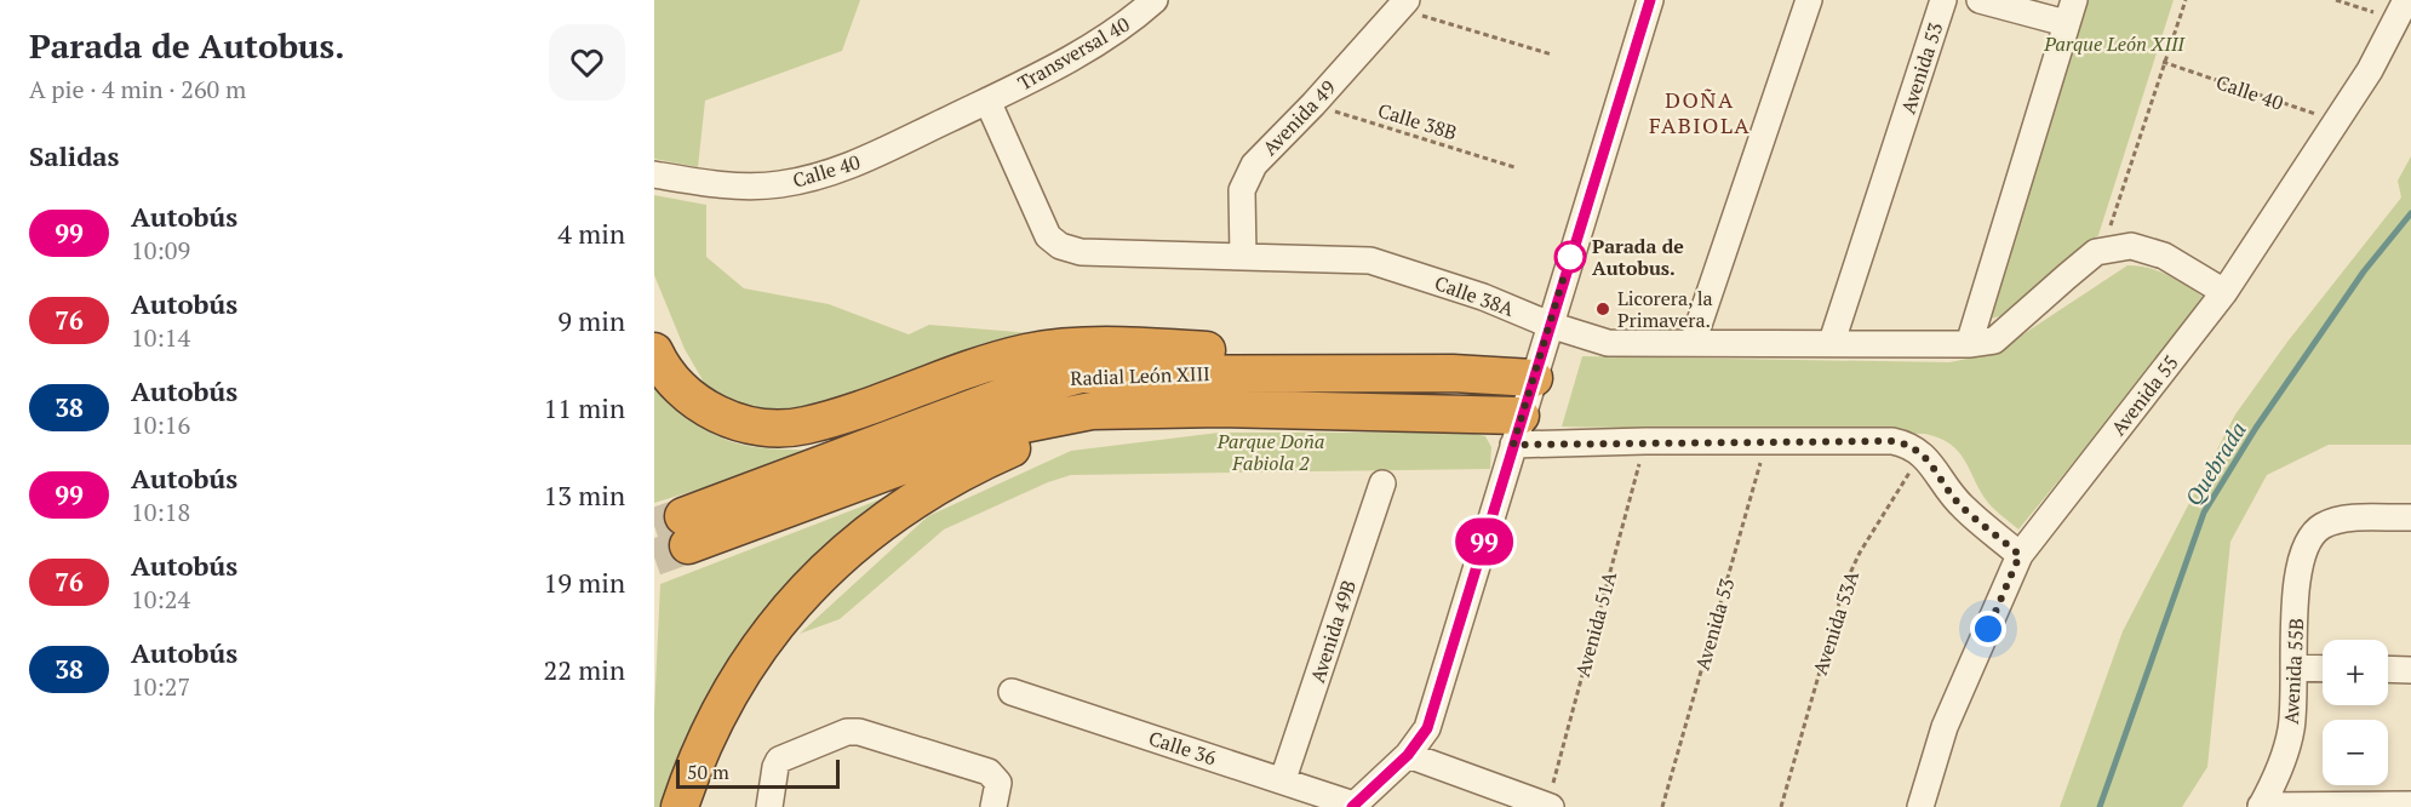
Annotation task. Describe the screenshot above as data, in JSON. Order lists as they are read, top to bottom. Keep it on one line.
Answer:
{"streets":{"highway":["Radial León XIII"],"street":["Transversal 40","Avenida 53","Calle 40","Avenida 49","Calle 38A","Avenida 55","Avenida 49B","Avenida 55B","Calle 36"],"path":["Calle 38B","Avenida 53A","Avenida 51A"]},"crossings":[["Transversal 40","Calle 40"],["Transversal 40","Calle 38A"],["Avenida 53","Calle 38A"],["Calle 40","Calle 38A"],["Calle 40","Avenida 55"],["Avenida 49","Calle 38B"],["Avenida 49","Calle 38A"],["Calle 38A","Avenida 55"],["Avenida 49B","Calle 36"]],"districts":["DOÑA FABIOLA"],"water":["Quebrada"],"parks":["Parque León XIII","Parque Doña Fabiola 2"],"places":["Parada de Autobus.","Licorera, la Primavera."],"lines":["bus line 99"],"scale_bar":"50 m","page":{"heading":[["Parada de Autobus.","A pie · 4 min · 260 m"],"Salidas"],"on_map":"99","list":[{"mark":"99","name":"Autobús","note":"10:09","value":"4 min"},{"mark":"76","name":"Autobús","note":"10:14","value":"9 min"},{"mark":"38","name":"Autobús","note":"10:16","value":"11 min"},{"mark":"99","name":"Autobús","note":"10:18","value":"13 min"},{"mark":"76","name":"Autobús","note":"10:24","value":"19 min"},{"mark":"38","name":"Autobús","note":"10:27","value":"22 min"}],"map_buttons":["+","−"],"scale":"50 m"}}
